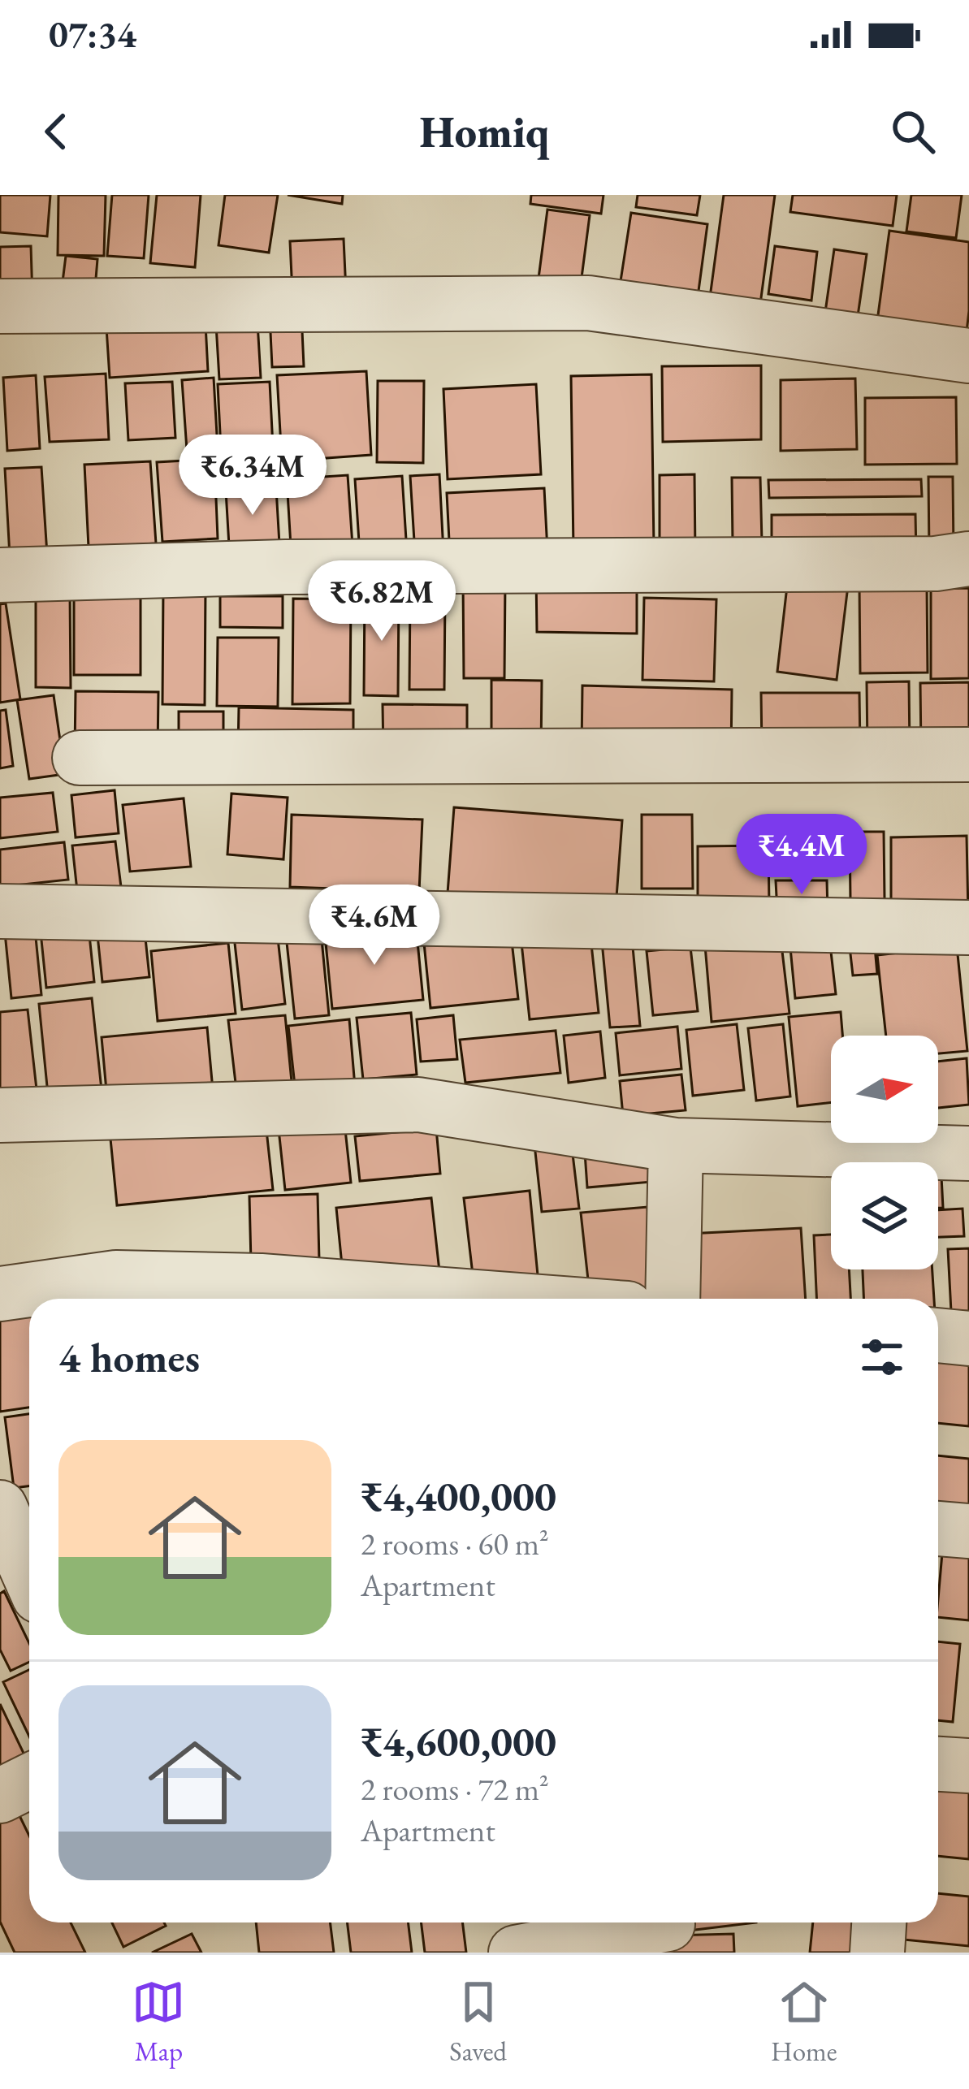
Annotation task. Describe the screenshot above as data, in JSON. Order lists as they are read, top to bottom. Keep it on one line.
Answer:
{"north":"right","page":{"status":"07:34","header":"Homiq","price":["₹6.34M","₹6.82M","₹4.4M","₹4.6M"],"heading":"4 homes","list":[{"name":"₹4,400,000","note":"2 rooms · 60 m² · Apartment"},{"name":"₹4,600,000","note":"2 rooms · 72 m² · Apartment"}],"tabs":["Map","Saved","Home"]}}
